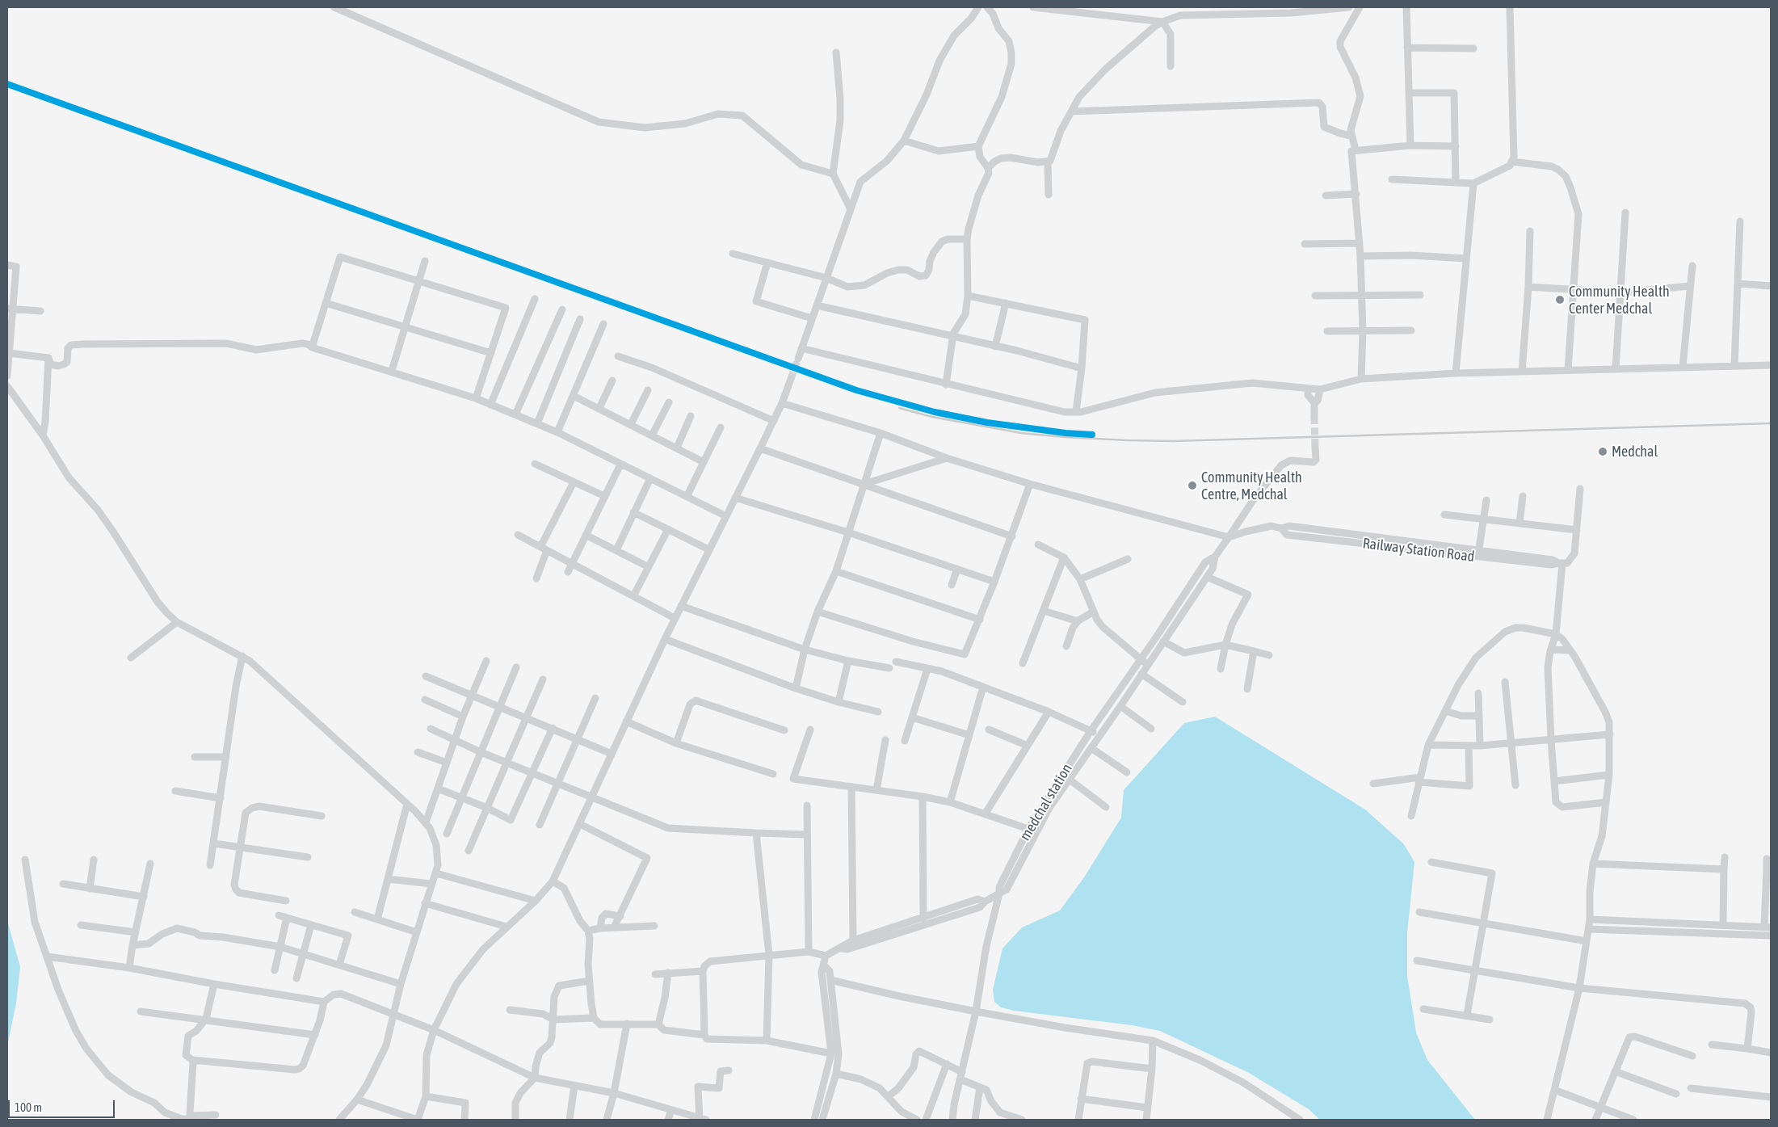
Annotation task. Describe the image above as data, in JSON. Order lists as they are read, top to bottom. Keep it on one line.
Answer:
{"streets":{"street":["Railway Station Road","medchal station"]},"places":["Community Health Center Medchal","Medchal","Community Health Centre, Medchal"],"scale_bar":"100 m"}
